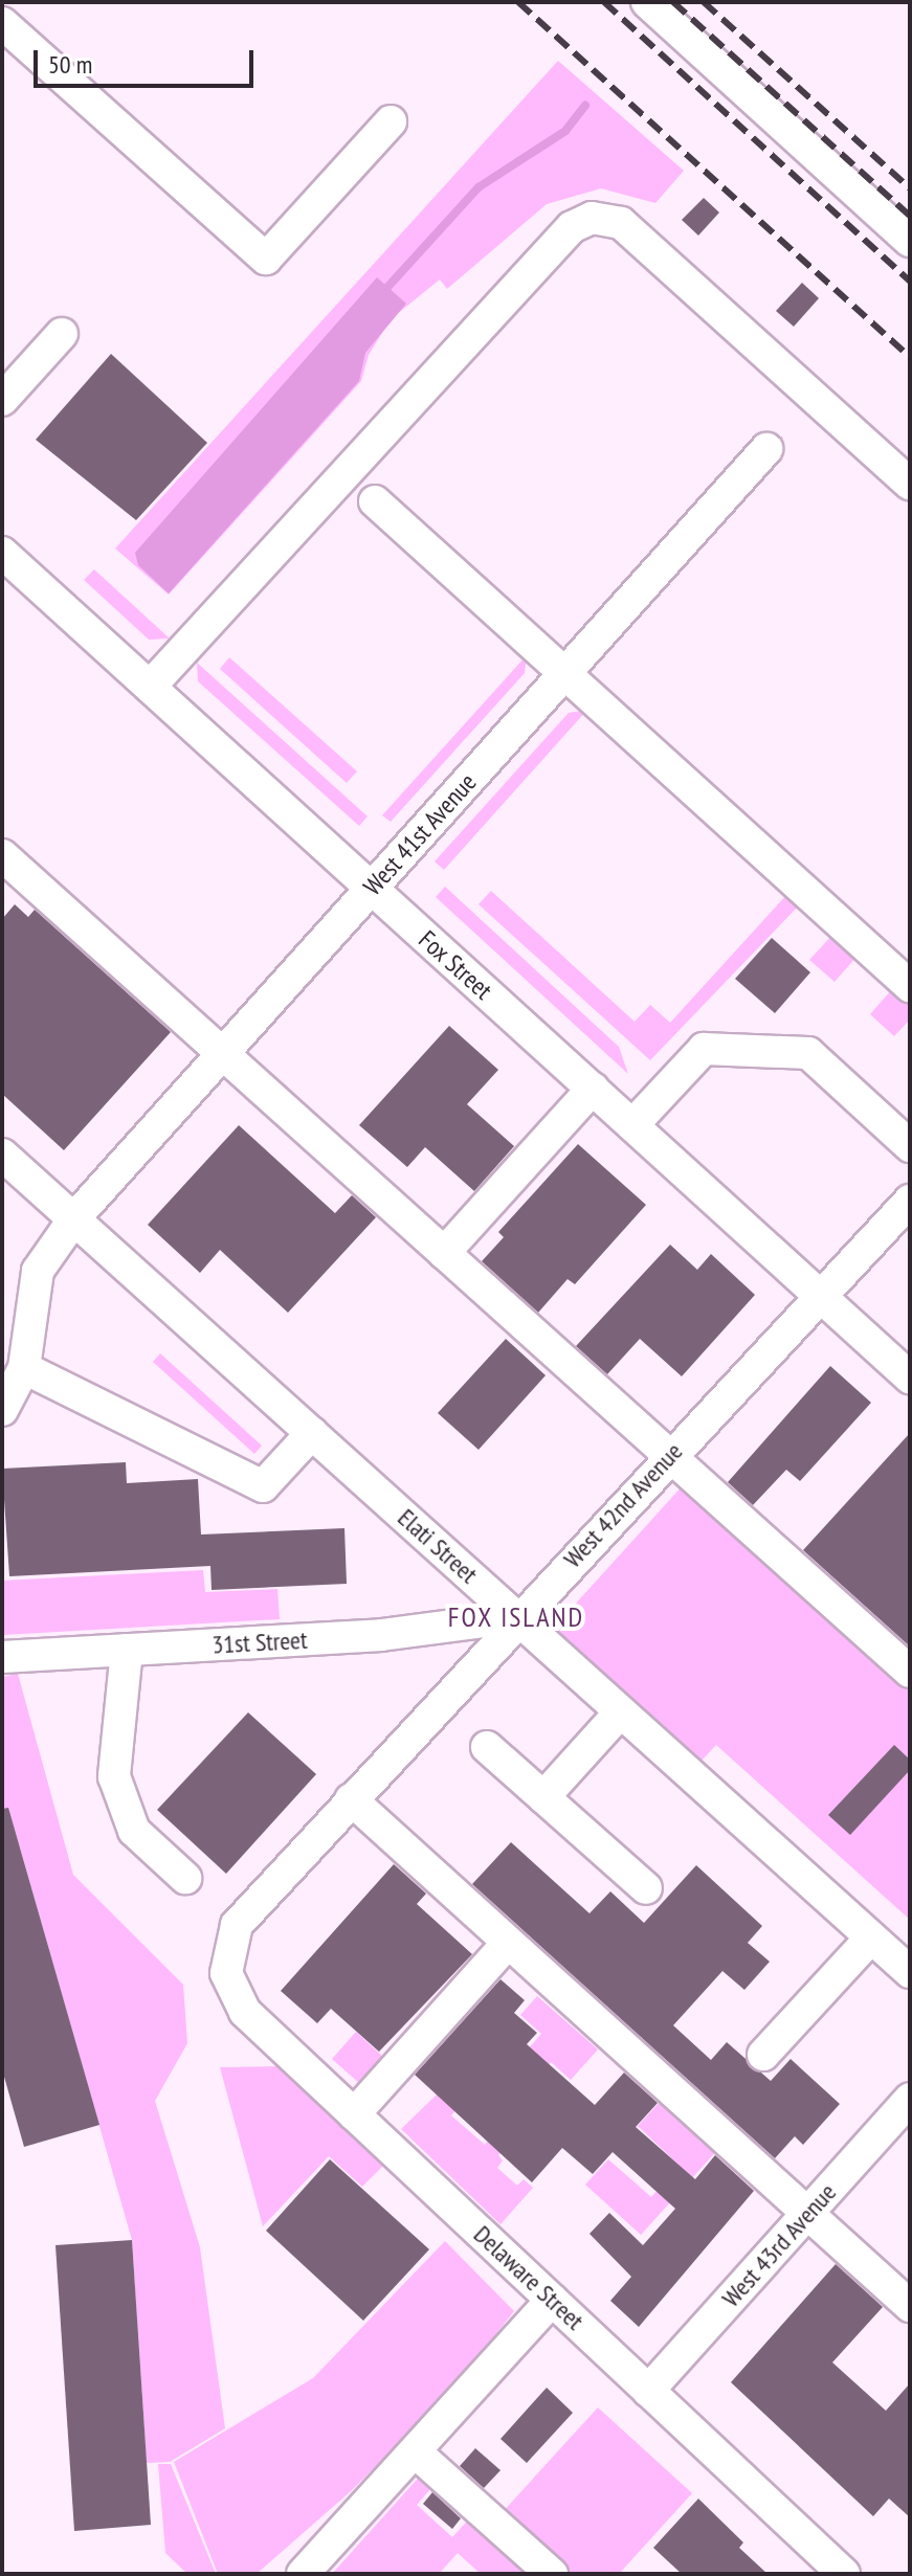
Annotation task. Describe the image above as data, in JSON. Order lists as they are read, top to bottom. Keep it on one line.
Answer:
{"streets":{"street":["West 41st Avenue","Fox Street","West 42nd Avenue","Elati Street","31st Street","West 43rd Avenue","Delaware Street"]},"crossings":[["West 41st Avenue","Fox Street"],["West 41st Avenue","Elati Street"],["Fox Street","West 42nd Avenue"],["West 42nd Avenue","Elati Street"],["West 42nd Avenue","31st Street"],["West 42nd Avenue","Delaware Street"],["Elati Street","31st Street"],["West 43rd Avenue","Delaware Street"]],"districts":["FOX ISLAND"],"scale_bar":"50 m"}
